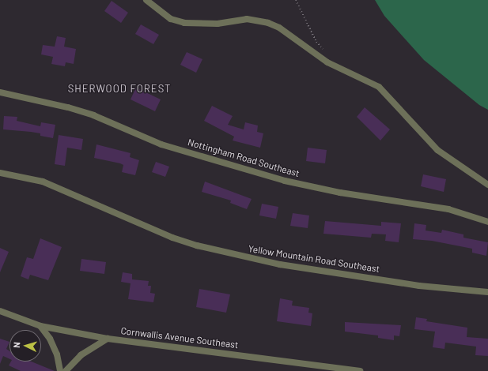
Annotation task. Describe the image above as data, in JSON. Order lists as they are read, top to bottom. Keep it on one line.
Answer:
{"streets":{"street":["Nottingham Road Southeast","Yellow Mountain Road Southeast","Cornwallis Avenue Southeast"]},"districts":["SHERWOOD FOREST"],"north":"left"}
